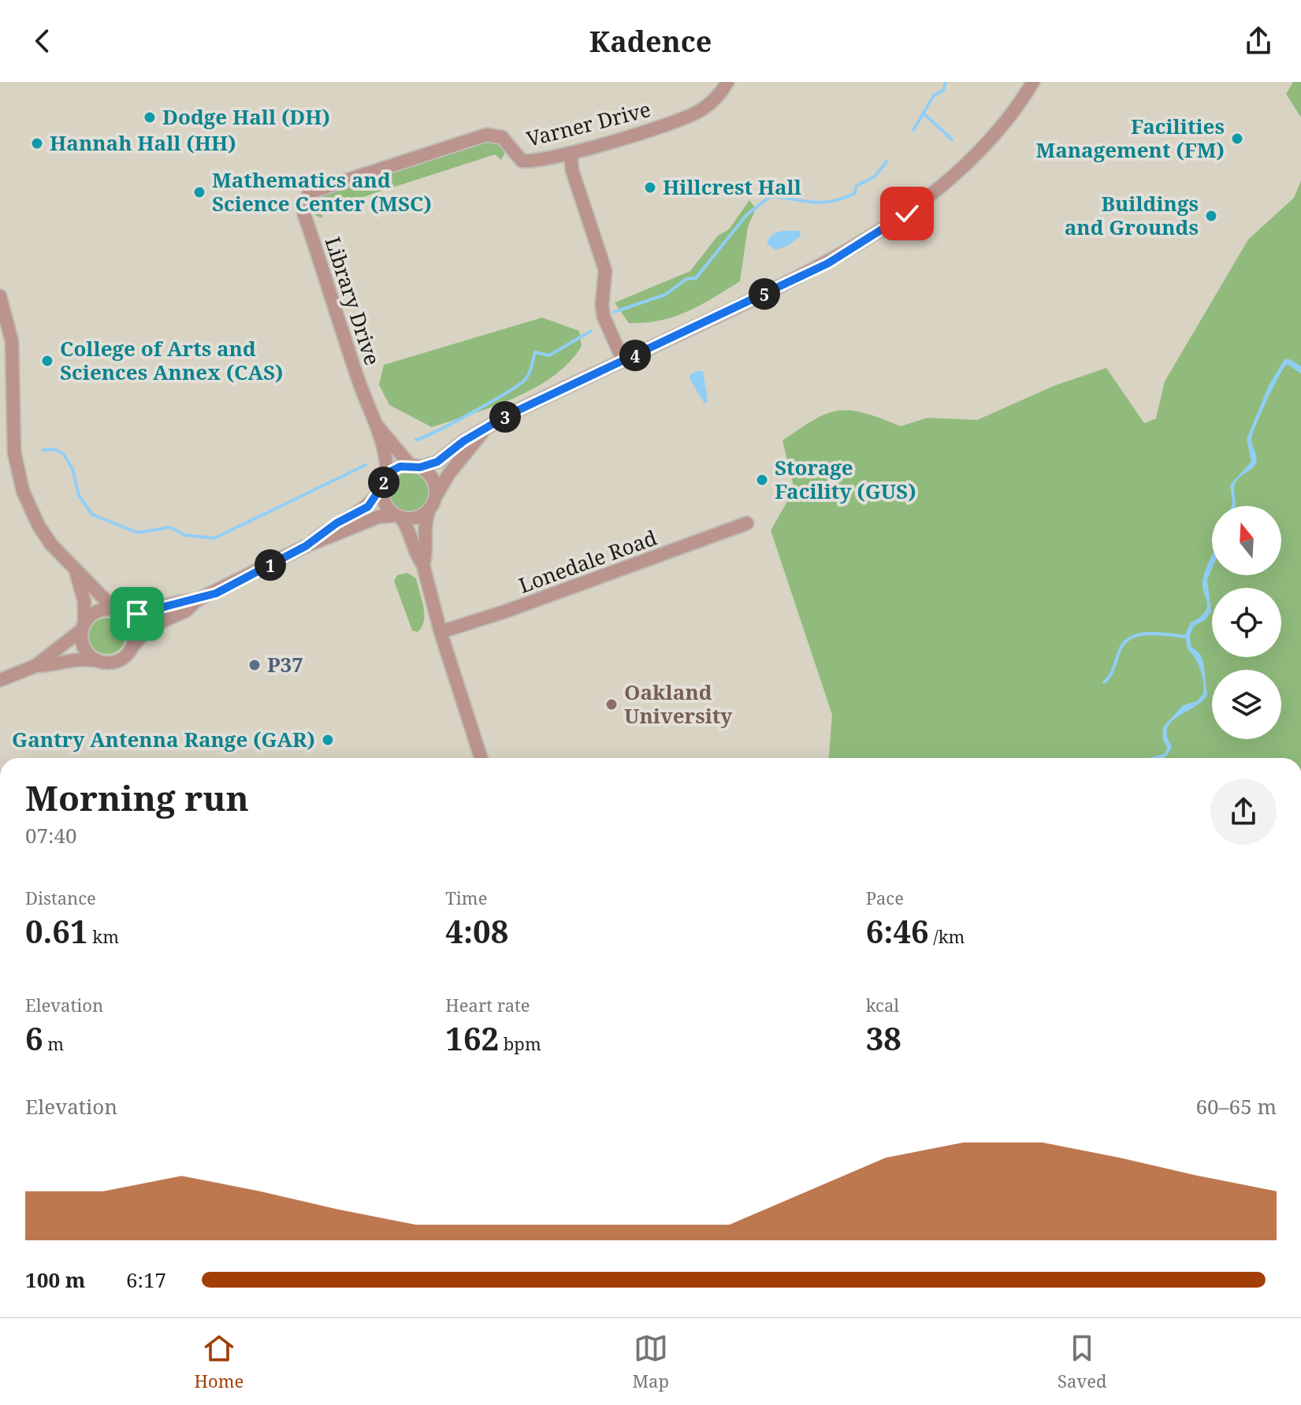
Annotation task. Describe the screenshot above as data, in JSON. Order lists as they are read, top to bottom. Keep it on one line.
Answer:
{"streets":{"street":["Varner Drive","Library Drive","Lonedale Road"]},"crossings":[["Varner Drive","Library Drive"]],"places":["Dodge Hall (DH)","Facilities Management (FM)","Hannah Hall (HH)","Hillcrest Hall","Mathematics and Science Center (MSC)","Buildings and Grounds","College of Arts and Sciences Annex (CAS)","Storage Facility (GUS)","P37","Oakland University","Gantry Antenna Range (GAR)"],"north":"top","page":{"header":"Kadence","pins":["5","4","3","2","1"],"heading":["Morning run","07:40"],"stats":[["Distance","0.61 km"],["Time","4:08"],["Pace","6:46 /km"],["Elevation","6 m"],["Heart rate","162 bpm"],["kcal","38"]],"chart":["Elevation","60–65 m"],"list":[{"name":"100 m","note":"6:17"}],"tabs":["Home","Map","Saved"]}}
